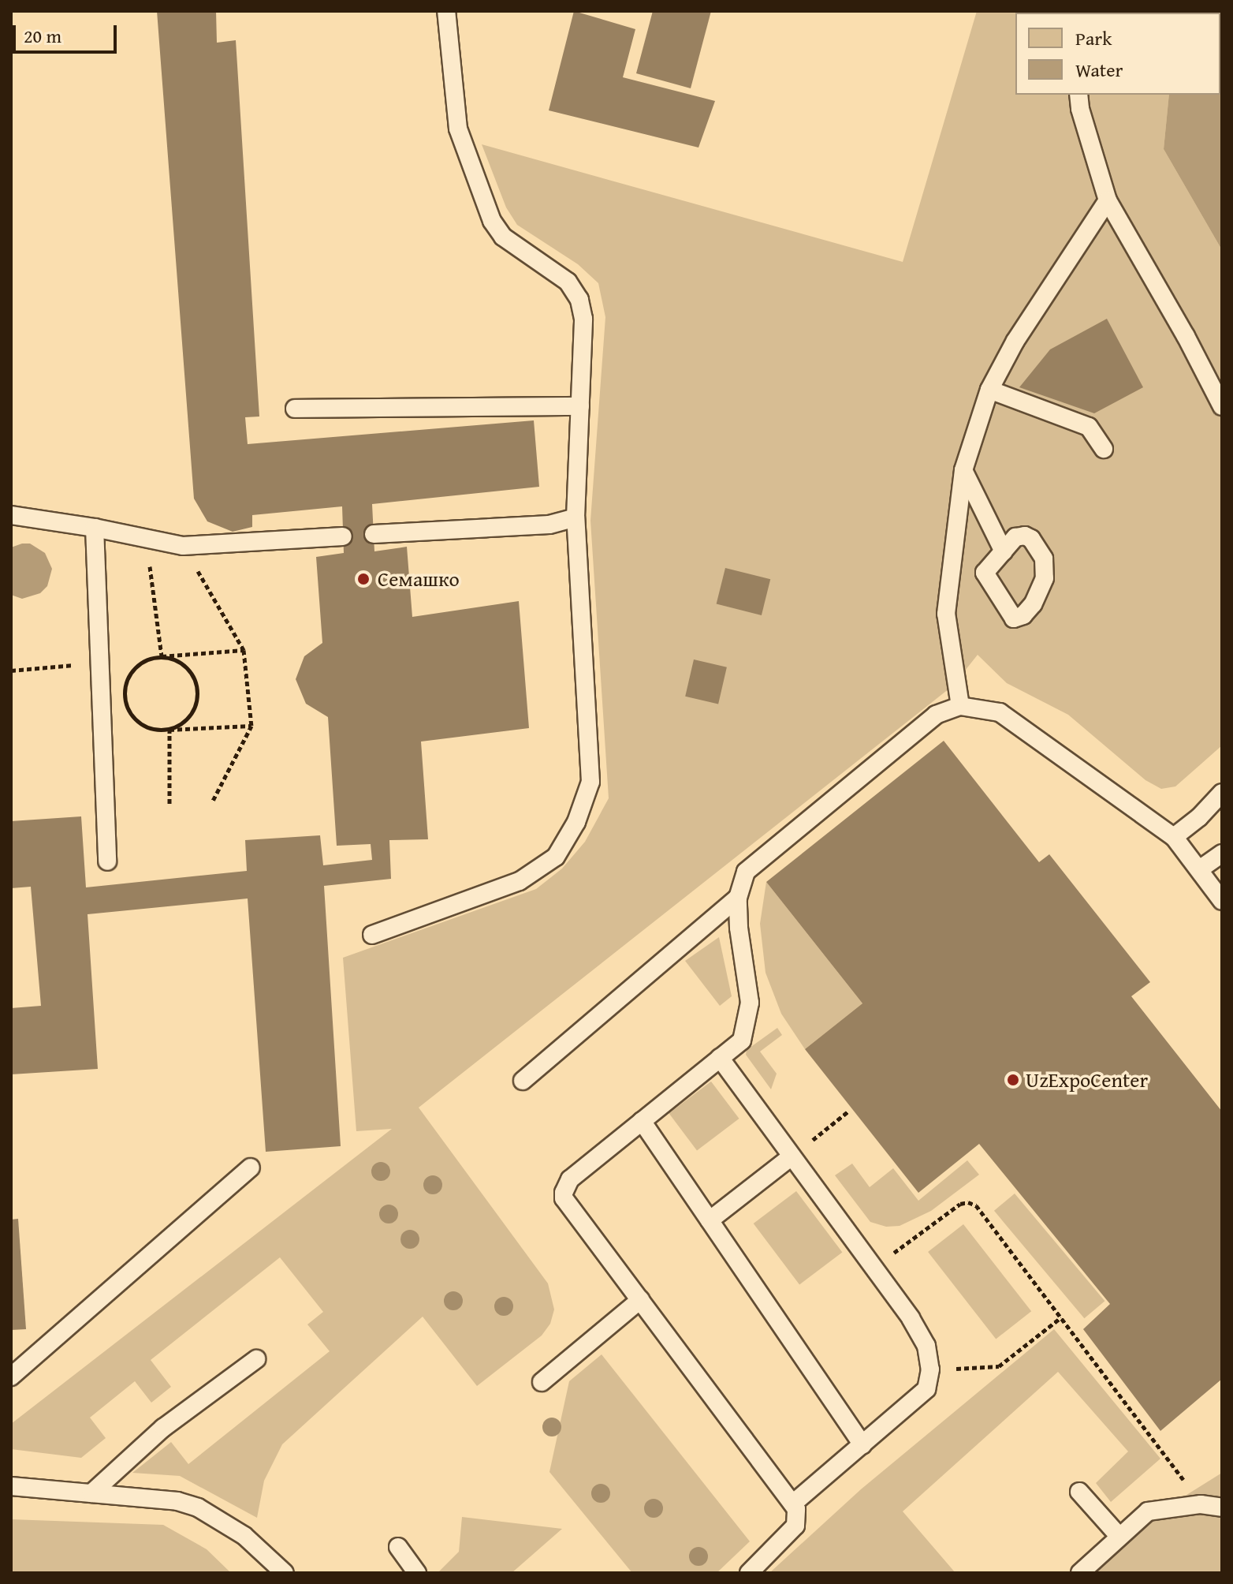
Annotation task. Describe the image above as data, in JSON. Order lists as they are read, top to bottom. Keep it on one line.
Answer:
{"places":["Семашко","UzExpoCenter"],"legend":["Park","Water"],"scale_bar":"20 m"}
